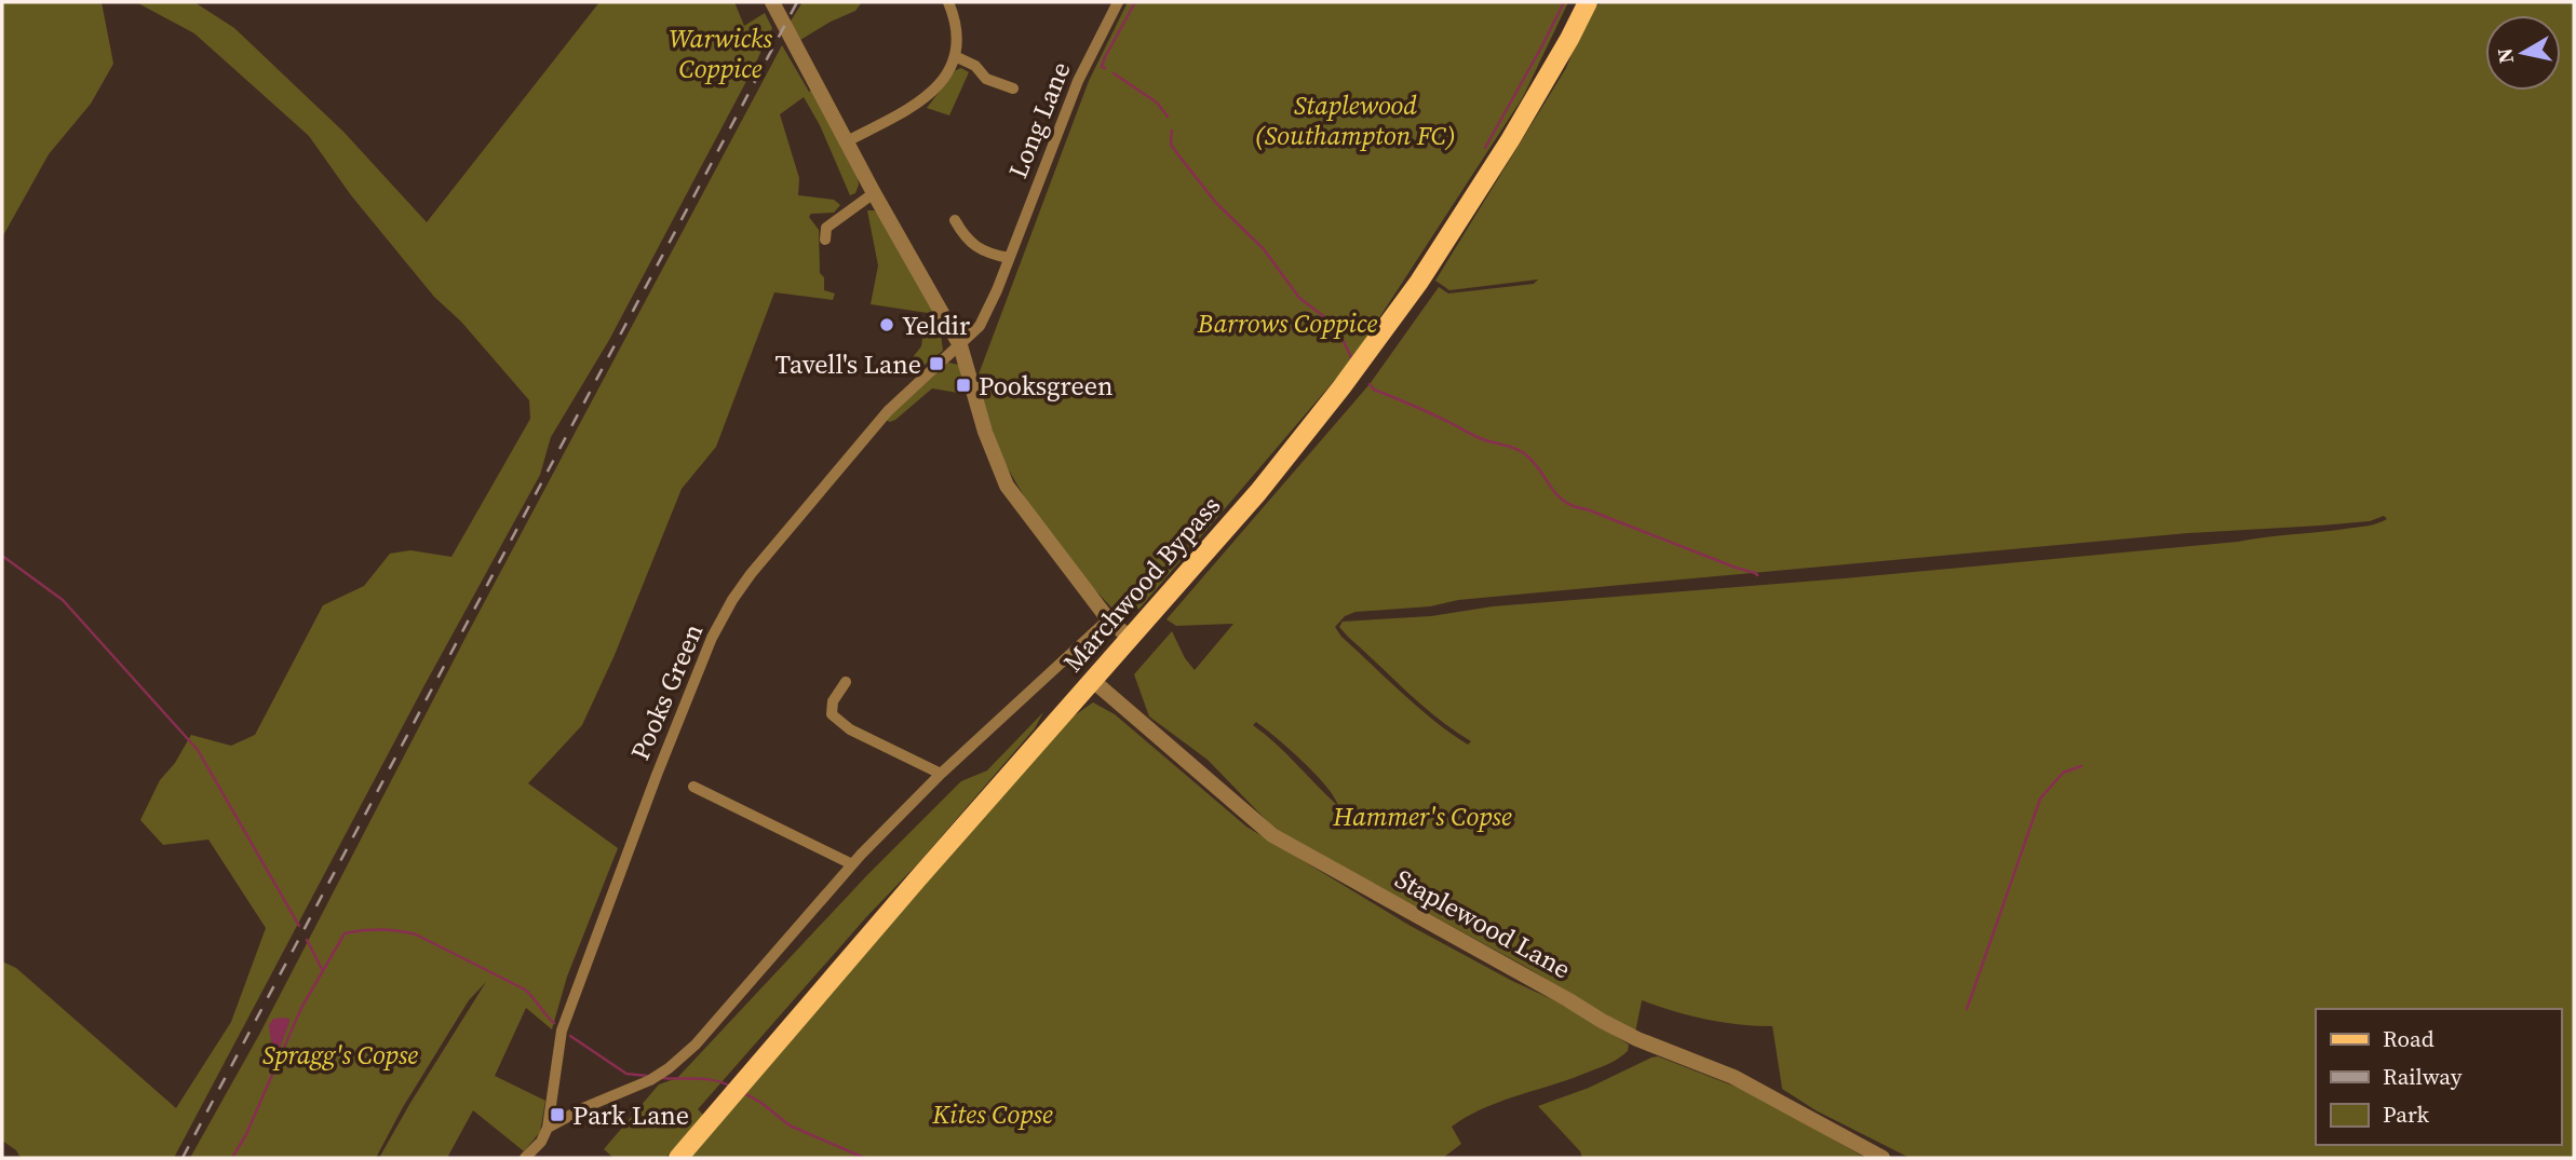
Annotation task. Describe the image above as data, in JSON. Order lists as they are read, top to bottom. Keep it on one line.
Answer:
{"streets":{"main road":["Marchwood Bypass"],"street":["Long Lane","Pooks Green","Staplewood Lane"]},"crossings":[["Long Lane","Pooks Green"],["Marchwood Bypass","Staplewood Lane"]],"parks":["Warwicks Coppice","Staplewood (Southampton FC)","Barrows Coppice","Hammer's Copse","Spragg's Copse","Kites Copse"],"places":{"other":["Yeldir"],"transit":["Tavell's Lane","Pooksgreen","Park Lane"]},"legend":["Road","Railway","Park"],"north":"left"}
